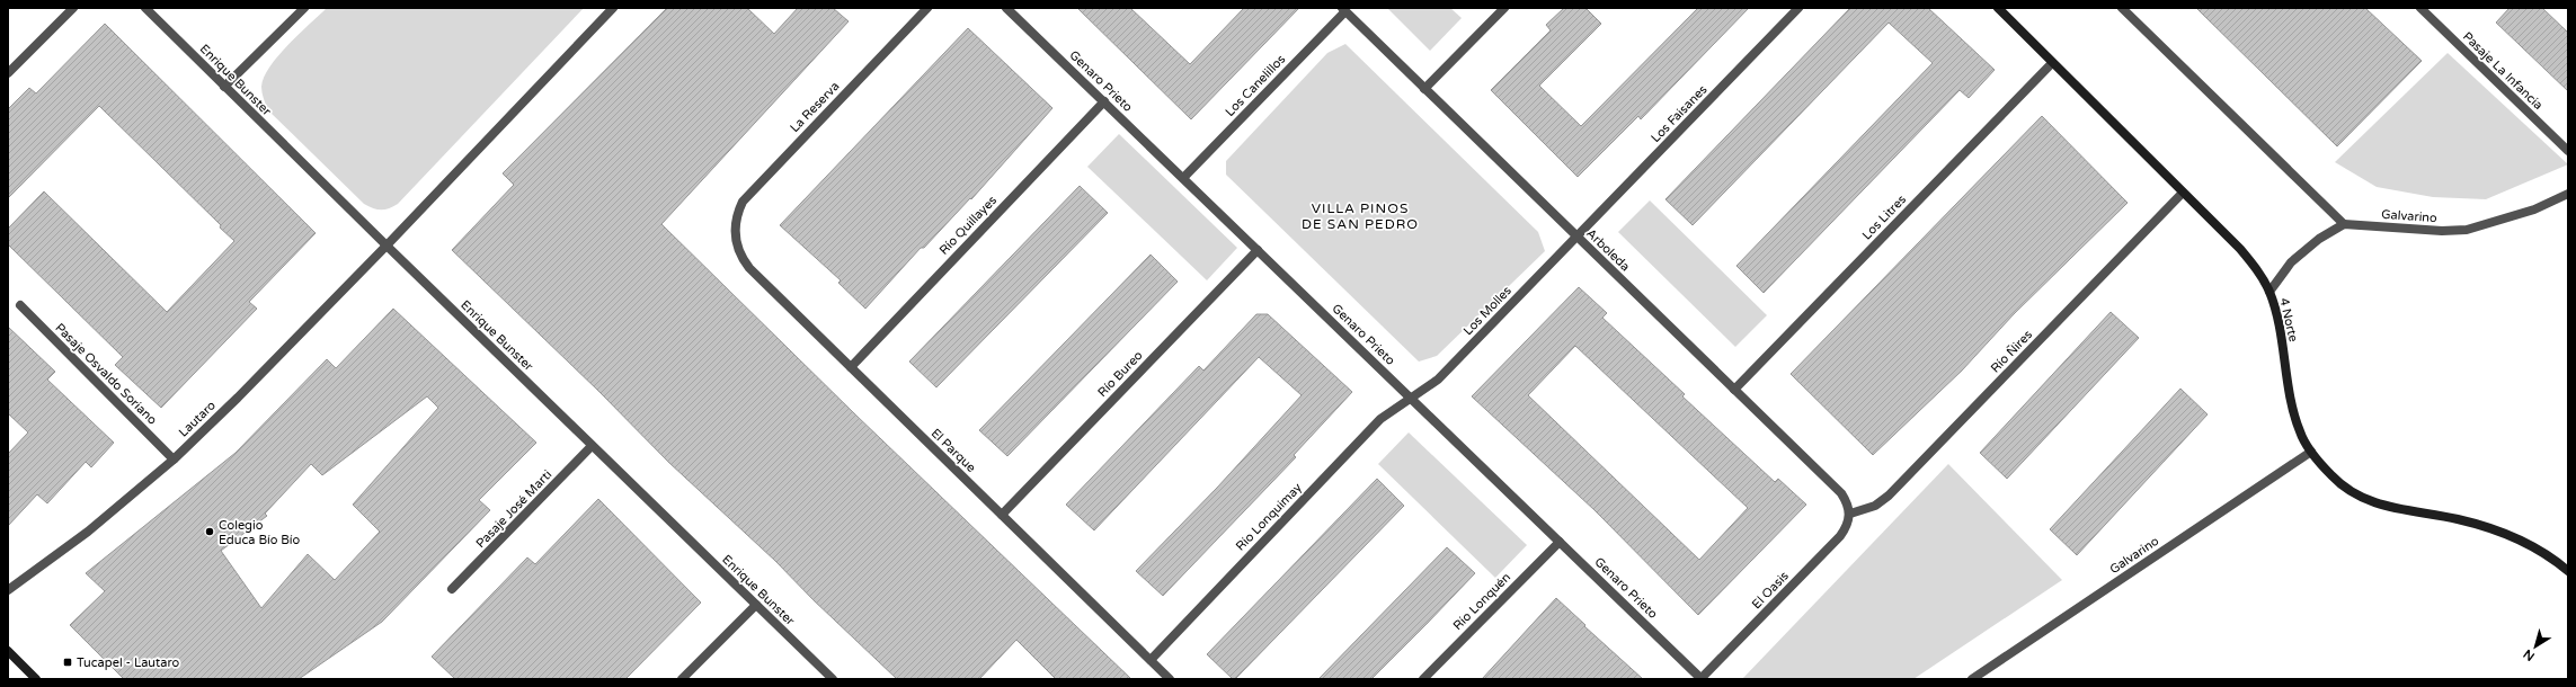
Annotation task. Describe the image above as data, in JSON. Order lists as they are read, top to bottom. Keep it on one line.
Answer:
{"streets":{"street":["Pasaje La Infancia","Enrique Bunster","Genaro Prieto","Los Canelillos","La Reserva","Los Faisanes","Galvarino","Los Litres","Río Quillayes","Arboleda","Los Molles","4 Norte","Río Ñires","Pasaje Osvaldo Soriano","Río Bureo","Lautaro","El Parque","Pasaje José Marti","Río Lonquimay","El Oasis","Río Lonquén"]},"crossings":[["Enrique Bunster","Lautaro"],["Enrique Bunster","Pasaje José Marti"],["Genaro Prieto","Los Canelillos"],["Genaro Prieto","Río Quillayes"],["Genaro Prieto","Los Molles"],["Genaro Prieto","Río Bureo"],["Genaro Prieto","Río Lonquimay"],["Genaro Prieto","El Oasis"],["Genaro Prieto","Río Lonquén"],["Los Canelillos","Arboleda"],["La Reserva","El Parque"],["Los Faisanes","Arboleda"],["Los Faisanes","Los Molles"],["Galvarino","4 Norte"],["Los Litres","Arboleda"],["Los Litres","4 Norte"],["Río Quillayes","El Parque"],["Arboleda","Los Molles"],["Arboleda","Río Ñires"],["Arboleda","El Oasis"],["Los Molles","Río Lonquimay"],["4 Norte","Río Ñires"],["Río Ñires","El Oasis"],["Pasaje Osvaldo Soriano","Lautaro"],["Río Bureo","El Parque"],["El Parque","Río Lonquimay"]],"districts":["VILLA PINOS DE SAN PEDRO"],"places":{"other":["Colegio Educa Bío Bío"],"transit":["Tucapel - Lautaro"]},"north":"bottom left"}
